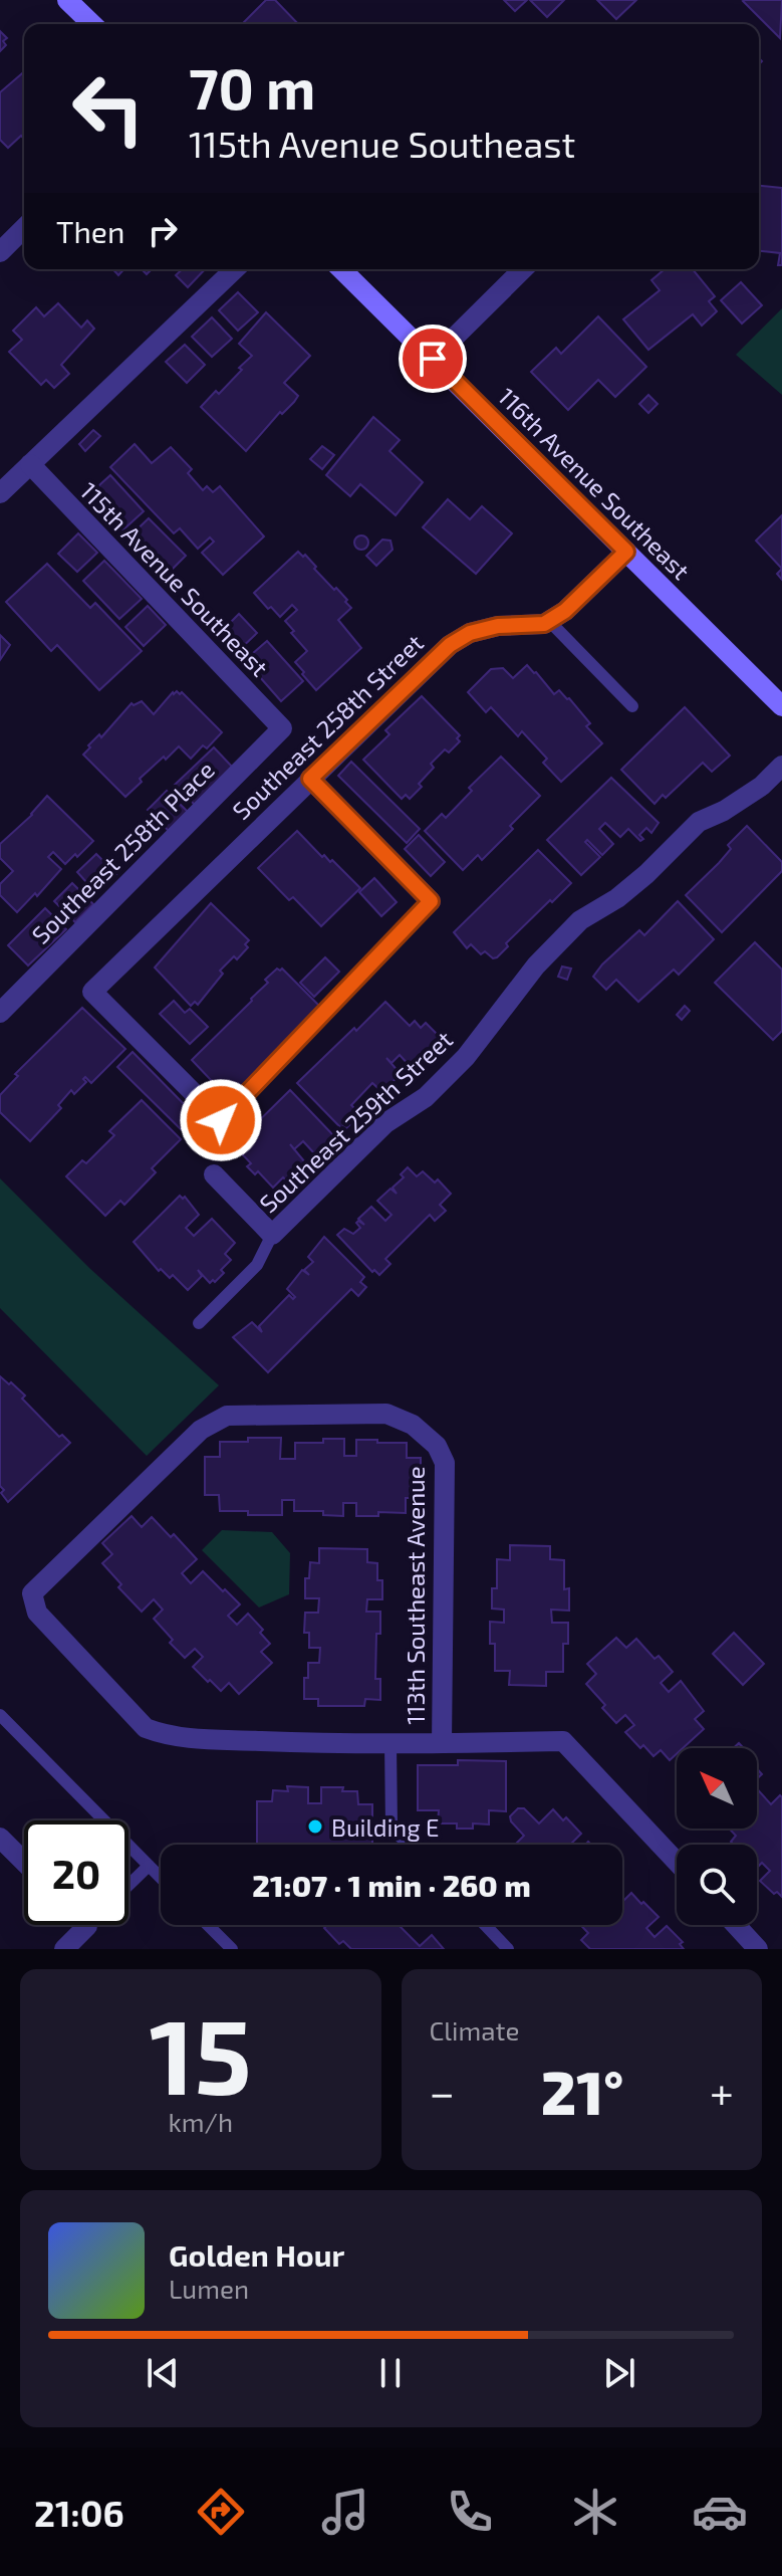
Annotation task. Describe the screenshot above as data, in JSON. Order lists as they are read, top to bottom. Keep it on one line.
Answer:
{"streets":{"main road":["116th Avenue Southeast"],"street":["115th Avenue Southeast","Southeast 258th Street","Southeast 258th Place","Southeast 259th Street","113th Southeast Avenue"]},"crossings":[["115th Avenue Southeast","Southeast 258th Place"]],"places":["Building E"],"north":"top left","page":{"turn":["70 m","115th Avenue Southeast"],"then":"Then","limit":"20","trip":"21:07 · 1 min · 260 m","tile":[["15","km/h"],"Climate"],"heat":["−","21°","+"],"song":["Golden Hour","Lumen"],"tabs":"21:06"}}
